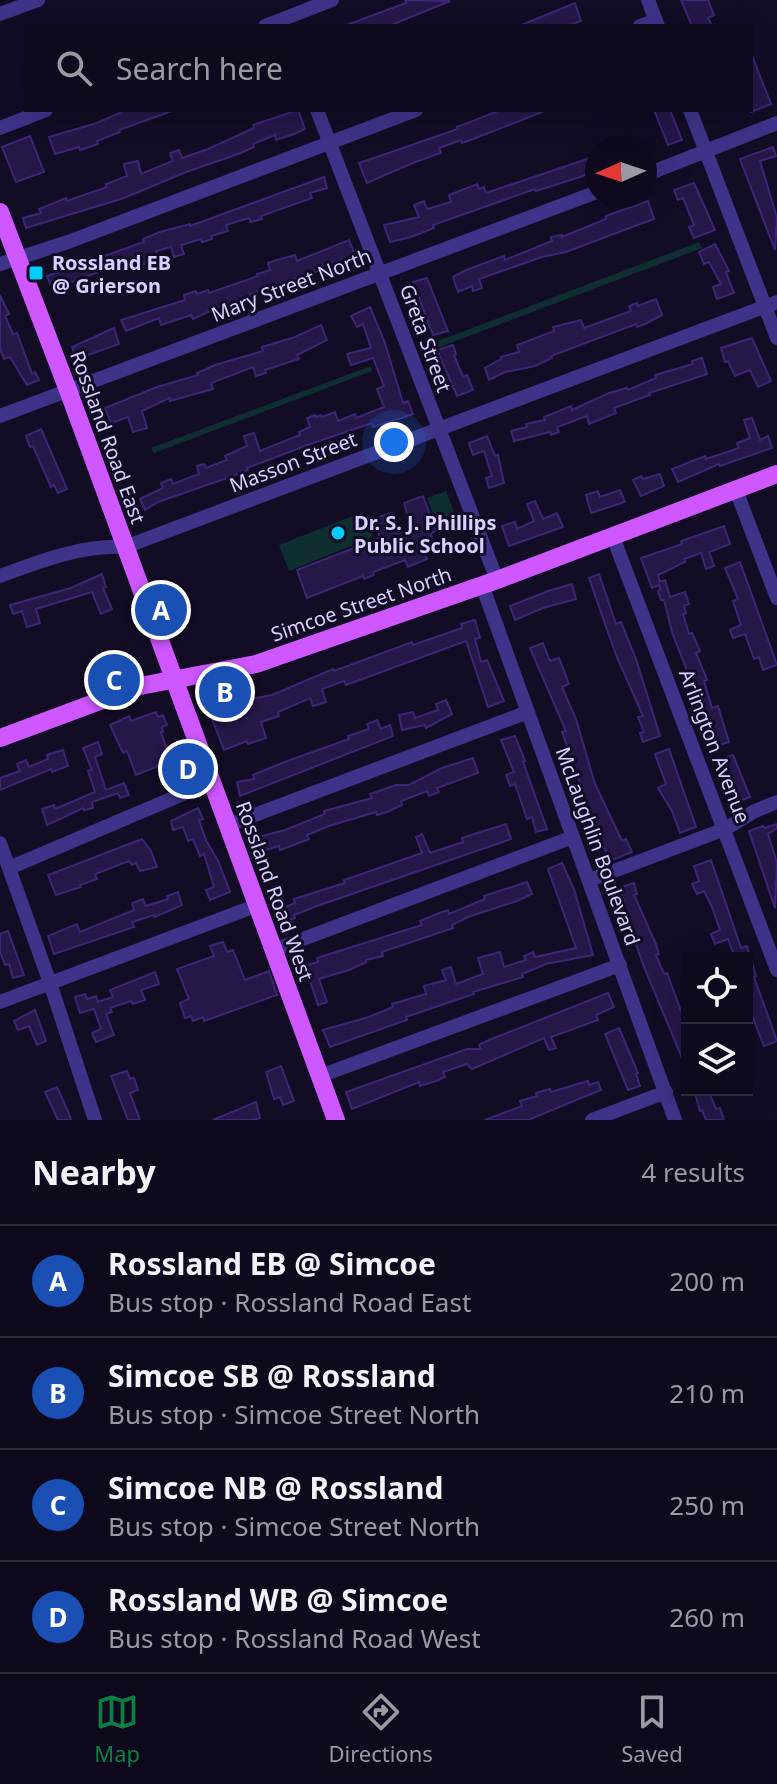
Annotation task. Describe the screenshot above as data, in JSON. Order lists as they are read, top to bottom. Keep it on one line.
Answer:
{"streets":{"main road":["Rossland Road East","Simcoe Street North","Rossland Road West"],"street":["Mary Street North","Greta Street","Masson Street","Arlington Avenue","McLaughlin Boulevard"]},"crossings":[["Mary Street North","Greta Street"],["Mary Street North","Rossland Road East"],["Greta Street","Masson Street"],["Greta Street","Simcoe Street North"],["Greta Street","McLaughlin Boulevard"],["Rossland Road East","Masson Street"],["Rossland Road East","Simcoe Street North"],["Rossland Road East","Rossland Road West"],["Simcoe Street North","Arlington Avenue"],["Simcoe Street North","McLaughlin Boulevard"],["Simcoe Street North","Rossland Road West"]],"places":{"transit":["Rossland EB @ Grierson"],"other":["Dr. S. J. Phillips Public School"]},"north":"left","page":{"search":"Search here","pins":["A","C","B","D"],"heading":["Nearby","4 results"],"list":[{"mark":"A","name":"Rossland EB @ Simcoe","note":"Bus stop · Rossland Road East","value":"200 m"},{"mark":"B","name":"Simcoe SB @ Rossland","note":"Bus stop · Simcoe Street North","value":"210 m"},{"mark":"C","name":"Simcoe NB @ Rossland","note":"Bus stop · Simcoe Street North","value":"250 m"},{"mark":"D","name":"Rossland WB @ Simcoe","note":"Bus stop · Rossland Road West","value":"260 m"}],"nav":["Map","Directions","Saved"]}}
